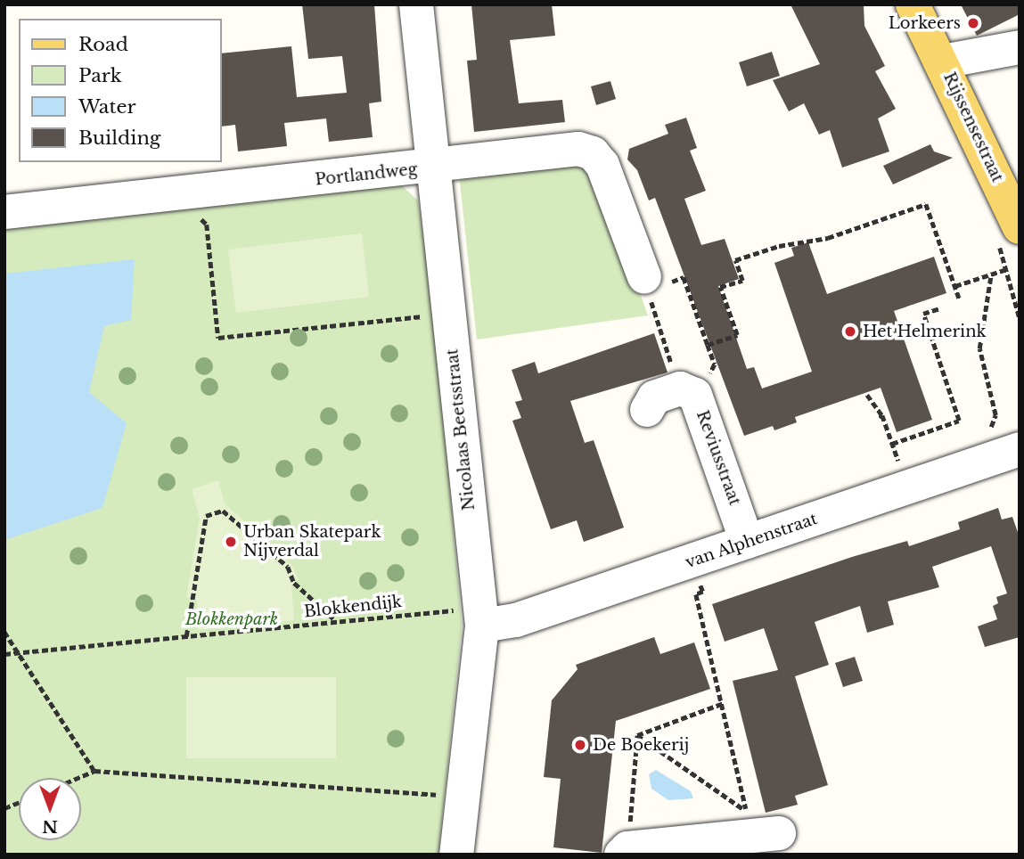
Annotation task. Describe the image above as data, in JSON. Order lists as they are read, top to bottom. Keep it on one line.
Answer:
{"streets":{"main road":["Rijssensestraat"],"street":["Portlandweg","Nicolaas Beetsstraat","Reviusstraat","van Alphenstraat"],"path":["Blokkendijk"]},"crossings":[["Portlandweg","Nicolaas Beetsstraat"],["Nicolaas Beetsstraat","van Alphenstraat"],["Nicolaas Beetsstraat","Blokkendijk"],["Reviusstraat","van Alphenstraat"],["van Alphenstraat","Blokkendijk"]],"parks":["Blokkenpark"],"places":["Lorkeers","Het Helmerink","Urban Skatepark Nijverdal","De Boekerij"],"legend":["Road","Park","Water","Building"],"north":"bottom"}
